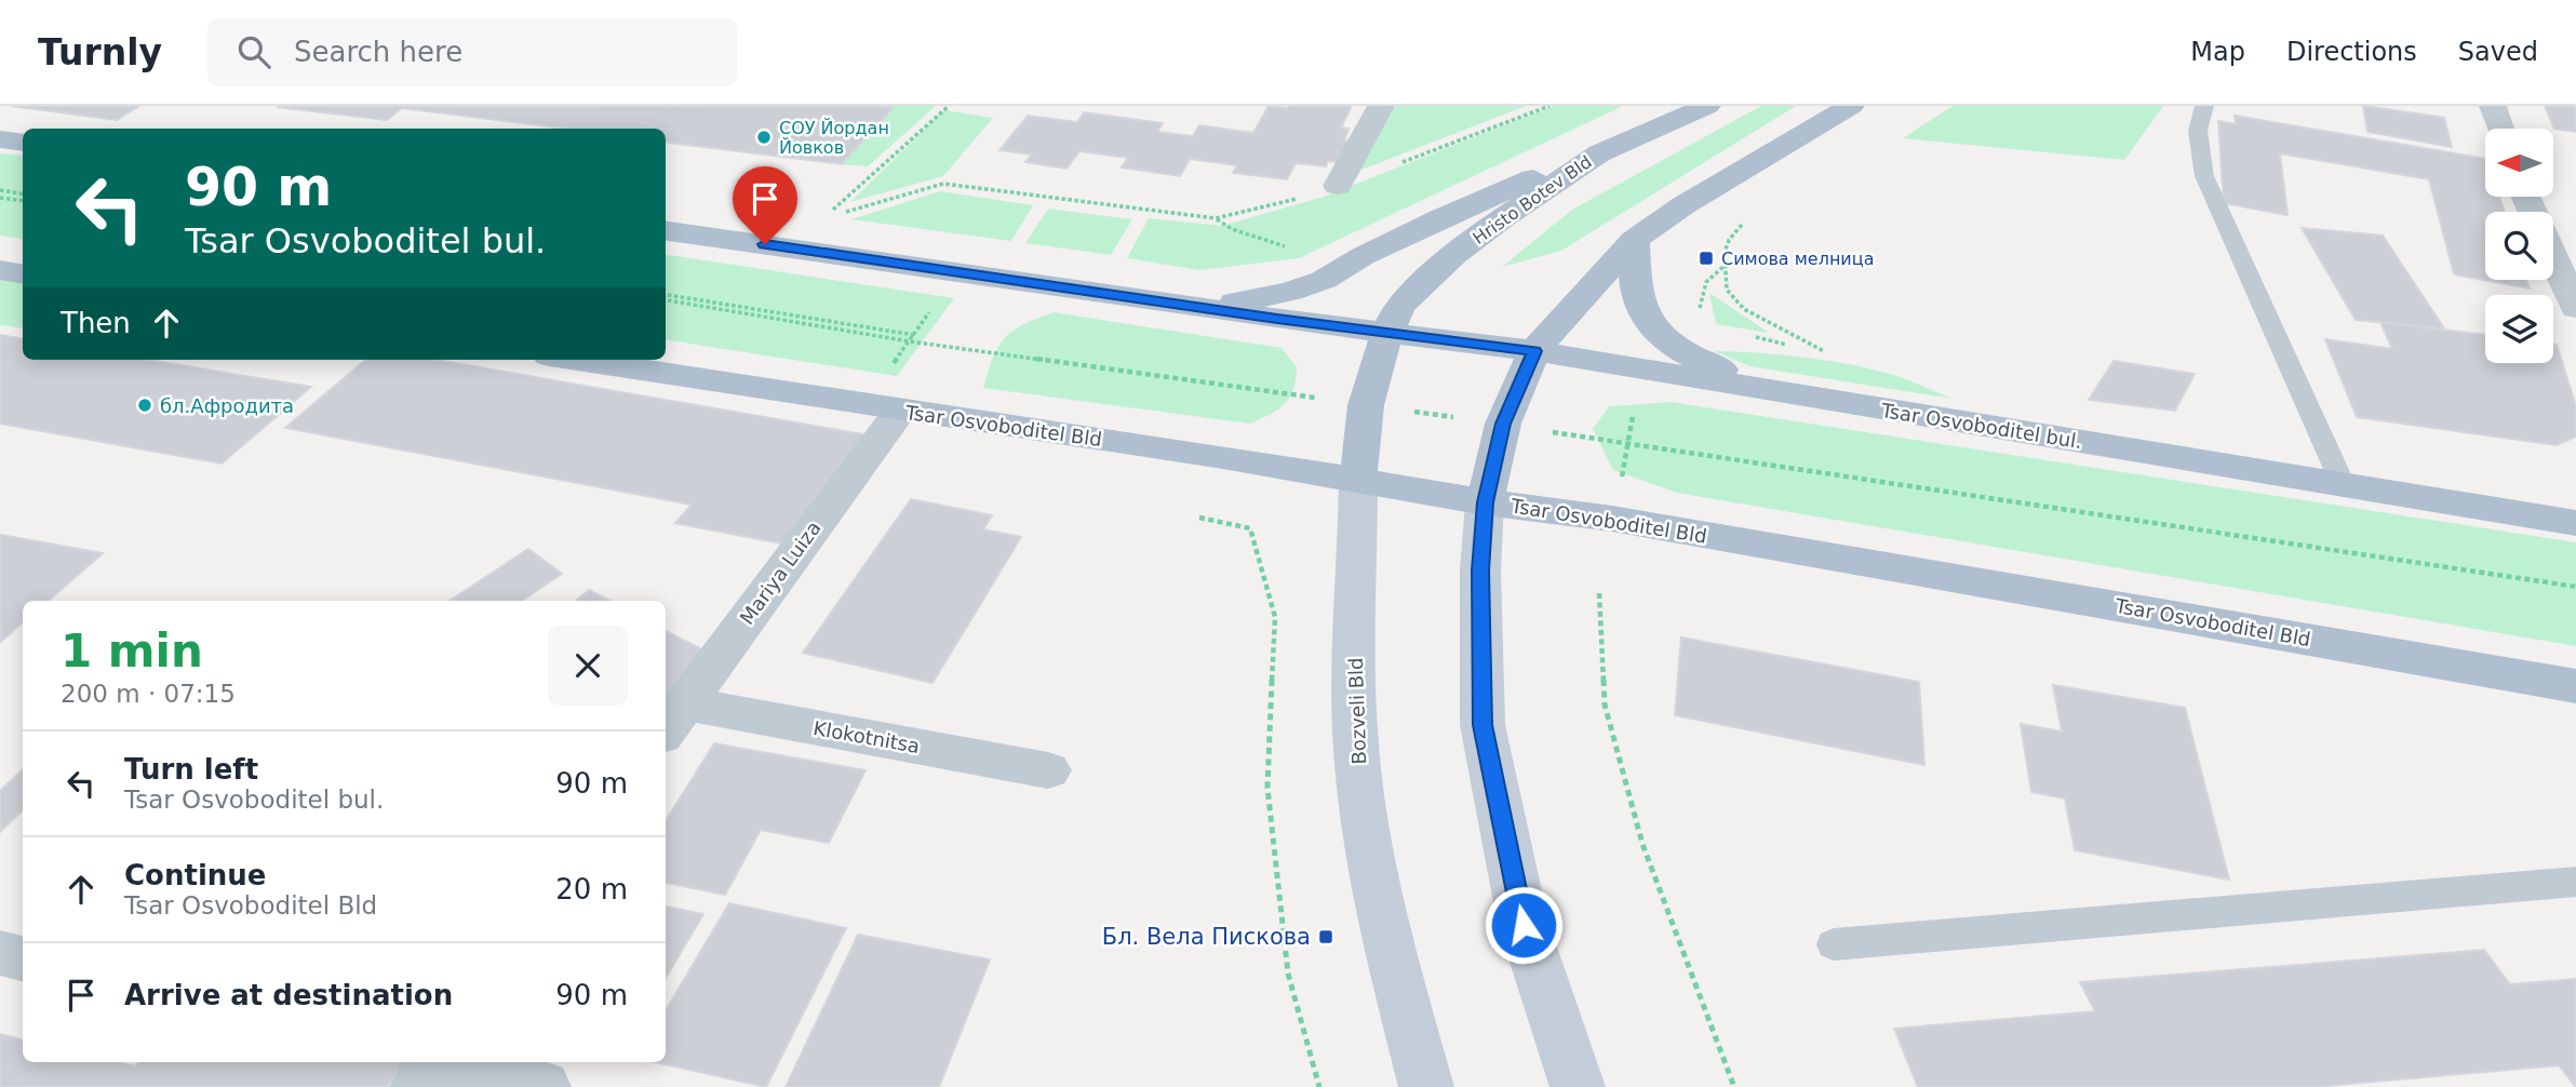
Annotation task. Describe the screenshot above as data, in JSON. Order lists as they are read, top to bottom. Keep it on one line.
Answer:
{"streets":{"main road":["Hristo Botev Bld","Tsar Osvoboditel Bld","Tsar Osvoboditel bul.","Bozveli Bld"],"street":["Mariya Luiza","Klokotnitsa"]},"crossings":[["Hristo Botev Bld","Tsar Osvoboditel bul."],["Hristo Botev Bld","Bozveli Bld"],["Tsar Osvoboditel Bld","Mariya Luiza"],["Tsar Osvoboditel Bld","Bozveli Bld"],["Tsar Osvoboditel bul.","Bozveli Bld"],["Mariya Luiza","Klokotnitsa"]],"places":{"other":["СОУ Йордан Йовков","бл.Афродита"],"transit":["Симова мелница","Бл. Вела Пискова"]},"north":"left","page":{"header":"Turnly","search":"Search here","nav":["Map","Directions","Saved"],"turn":["90 m","Tsar Osvoboditel bul."],"then":"Then","heading":["1 min","200 m · 07:15"],"list":[{"name":"Turn left","note":"Tsar Osvoboditel bul.","value":"90 m"},{"name":"Continue","note":"Tsar Osvoboditel Bld","value":"20 m"},{"name":"Arrive at destination","value":"90 m"}]}}
